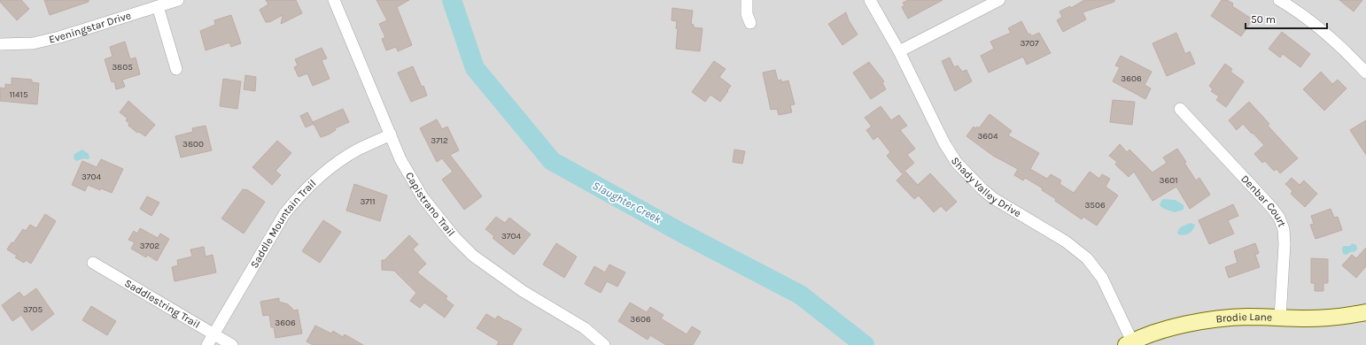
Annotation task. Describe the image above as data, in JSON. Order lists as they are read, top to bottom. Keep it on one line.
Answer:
{"streets":{"main road":["Brodie Lane"],"street":["Eveningstar Drive","Shady Valley Drive","Denbar Court","Capistrano Trail","Saddle Mountain Trail","Saddlestring Trail"]},"crossings":[["Shady Valley Drive","Brodie Lane"],["Denbar Court","Brodie Lane"],["Capistrano Trail","Saddle Mountain Trail"],["Saddle Mountain Trail","Saddlestring Trail"]],"water":["Slaughter Creek"],"house_numbers":["3707","3805","3606","11415","3604","3712","3800","3704","3601","3711","3506","3704","3702","3705","3606","3606"],"scale_bar":"50 m"}
